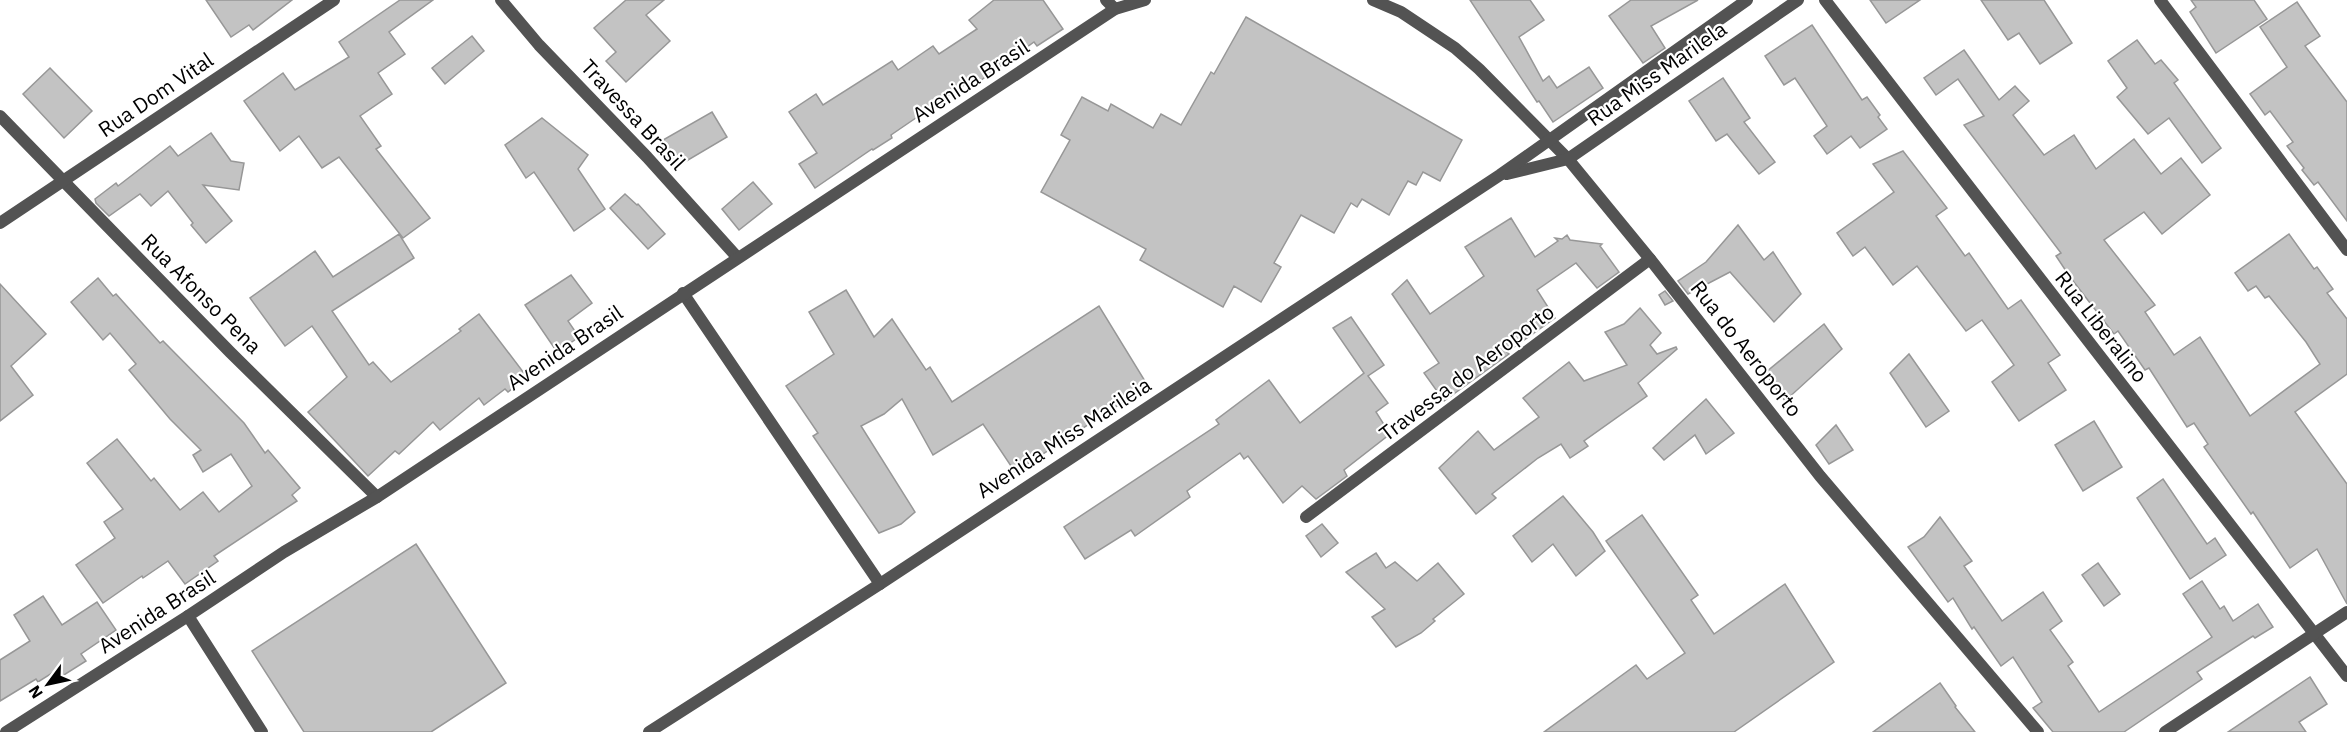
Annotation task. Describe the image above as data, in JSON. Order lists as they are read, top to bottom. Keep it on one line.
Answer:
{"streets":{"street":["Rua Miss Marilela","Avenida Brasil","Rua Dom Vital","Travessa Brasil","Rua Afonso Pena","Rua Liberalino","Rua do Aeroporto","Travessa do Aeroporto","Avenida Miss Marileia"]},"crossings":[["Rua Miss Marilela","Rua do Aeroporto"],["Rua Miss Marilela","Avenida Miss Marileia"],["Avenida Brasil","Travessa Brasil"],["Avenida Brasil","Rua Afonso Pena"],["Rua Dom Vital","Rua Afonso Pena"],["Rua do Aeroporto","Travessa do Aeroporto"],["Rua do Aeroporto","Avenida Miss Marileia"]],"north":"bottom left"}
